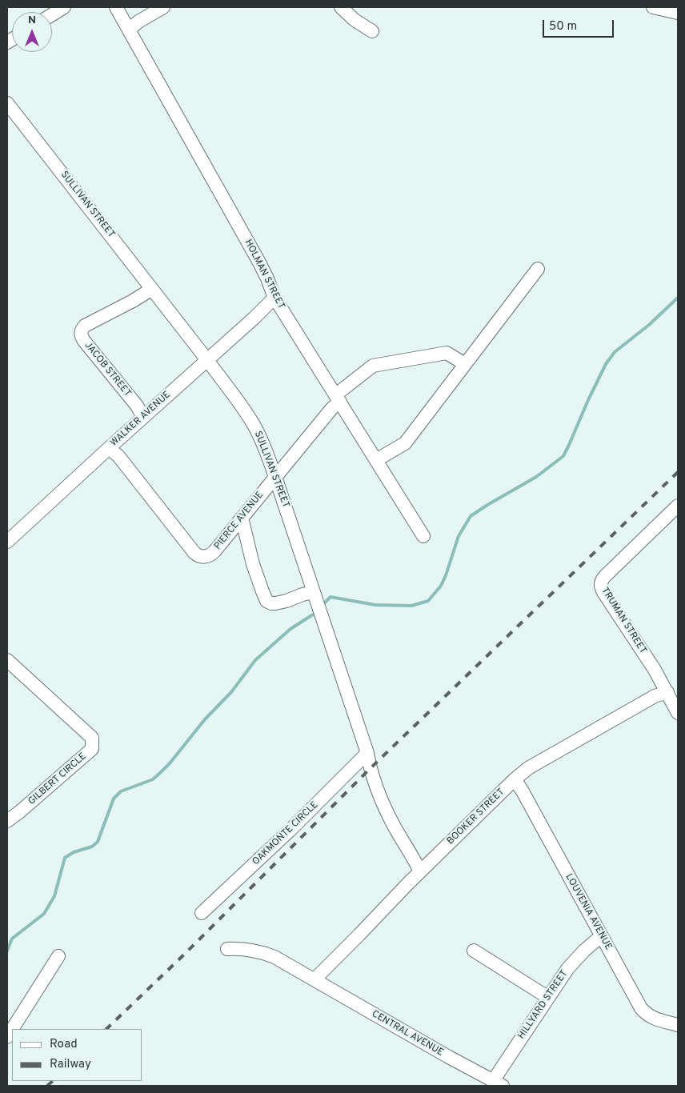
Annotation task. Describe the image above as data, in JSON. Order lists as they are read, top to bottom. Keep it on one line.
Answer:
{"streets":{"street":["SULLIVAN STREET","HOLMAN STREET","JACOB STREET","WALKER AVENUE","PIERCE AVENUE","TRUMAN STREET","GILBERT CIRCLE","BOOKER STREET","OAKMONTE CIRCLE","LOUVENIA AVENUE","HILLYARD STREET","CENTRAL AVENUE"]},"crossings":[["SULLIVAN STREET","JACOB STREET"],["SULLIVAN STREET","WALKER AVENUE"],["SULLIVAN STREET","PIERCE AVENUE"],["SULLIVAN STREET","BOOKER STREET"],["SULLIVAN STREET","OAKMONTE CIRCLE"],["HOLMAN STREET","WALKER AVENUE"],["HOLMAN STREET","PIERCE AVENUE"],["JACOB STREET","WALKER AVENUE"],["WALKER AVENUE","PIERCE AVENUE"],["TRUMAN STREET","BOOKER STREET"],["BOOKER STREET","LOUVENIA AVENUE"],["BOOKER STREET","CENTRAL AVENUE"],["LOUVENIA AVENUE","HILLYARD STREET"],["HILLYARD STREET","CENTRAL AVENUE"]],"legend":["Road","Railway"],"scale_bar":"50 m","north":"top"}
